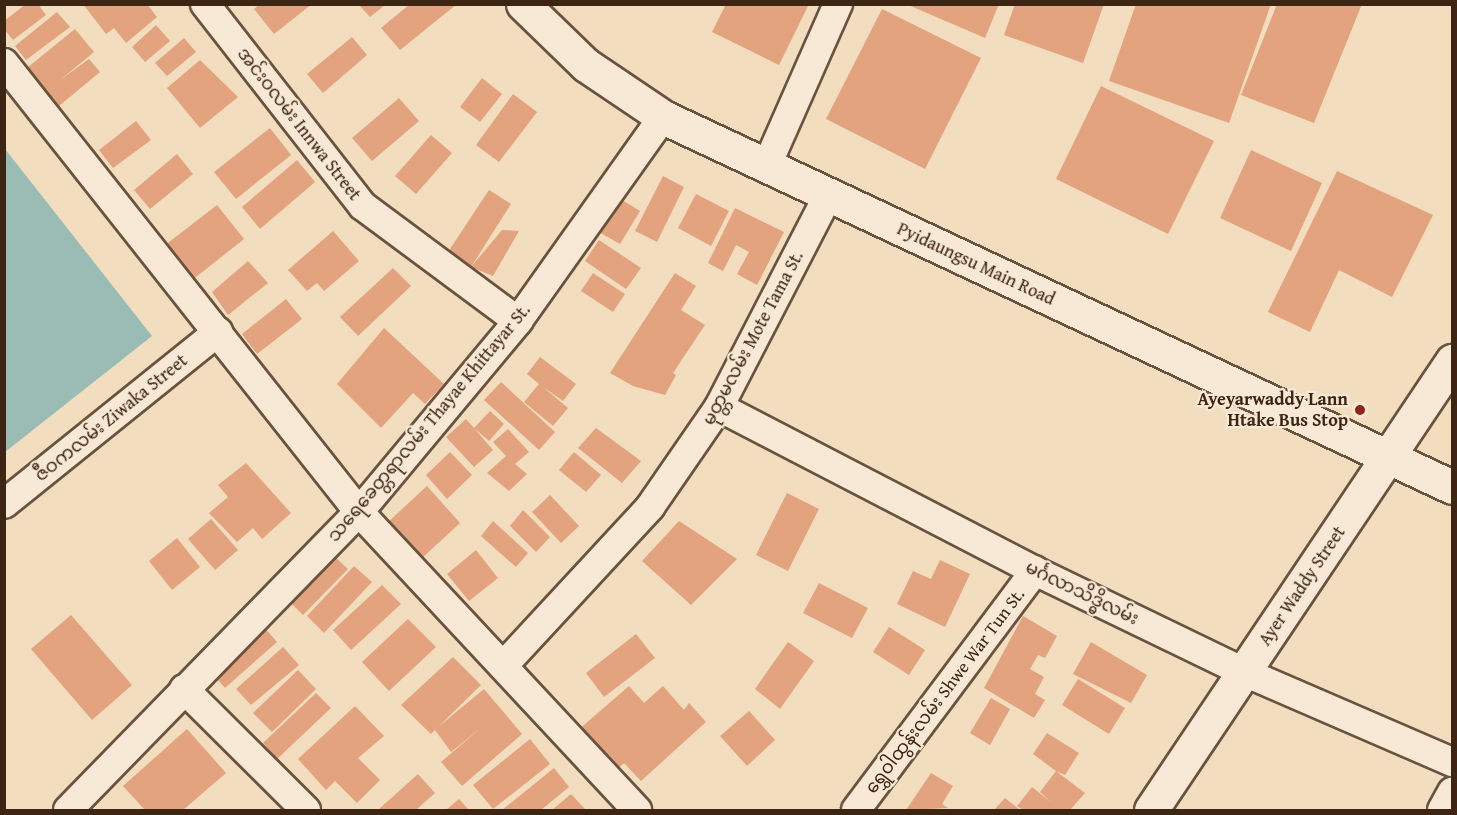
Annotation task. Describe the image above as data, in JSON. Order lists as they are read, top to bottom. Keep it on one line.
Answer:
{"streets":{"main road":["Pyidaungsu Main Road","Ayer Waddy Street"],"street":["အင်းဝလမ်း Innwa Street","မုတ္တမလမ်း Mote Tama St.","ဇီဝကလမ်း Ziwaka Street","သရေခေတ္တရာလမ်း Thayae Khittayar St.","မင်္ဂလာသိဒ္ဓိလမ်း","ရွှေဝါထွန်းလမ်း Shwe War Tun St."]},"crossings":[["အင်းဝလမ်း Innwa Street","သရေခေတ္တရာလမ်း Thayae Khittayar St."],["Pyidaungsu Main Road","မုတ္တမလမ်း Mote Tama St."],["Pyidaungsu Main Road","သရေခေတ္တရာလမ်း Thayae Khittayar St."],["Pyidaungsu Main Road","Ayer Waddy Street"],["မုတ္တမလမ်း Mote Tama St.","မင်္ဂလာသိဒ္ဓိလမ်း"],["Ayer Waddy Street","မင်္ဂလာသိဒ္ဓိလမ်း"],["မင်္ဂလာသိဒ္ဓိလမ်း","ရွှေဝါထွန်းလမ်း Shwe War Tun St."]],"places":["Ayeyarwaddy Lann Htake Bus Stop"]}
